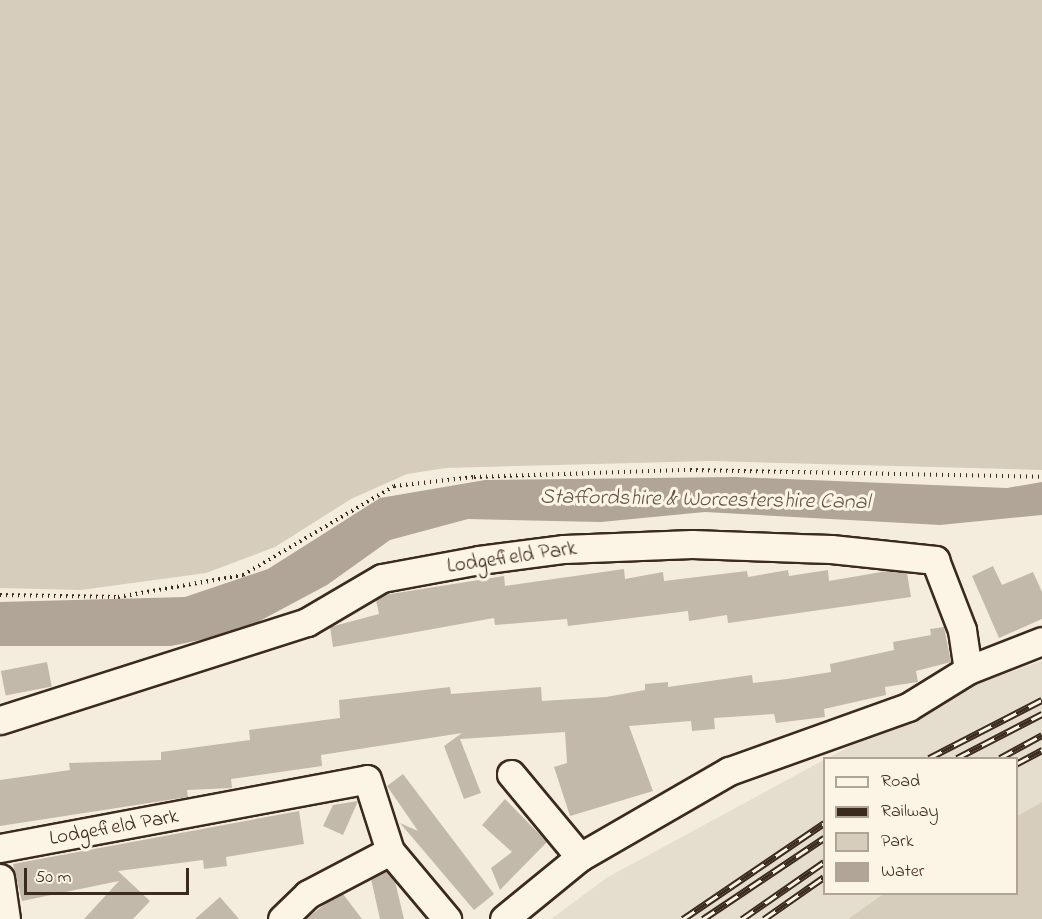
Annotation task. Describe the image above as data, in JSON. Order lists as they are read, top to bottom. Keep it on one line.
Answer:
{"streets":{"street":["Lodgefield Park"]},"water":["Staffordshire & Worcestershire Canal"],"legend":["Road","Railway","Park","Water"],"scale_bar":"50 m"}
